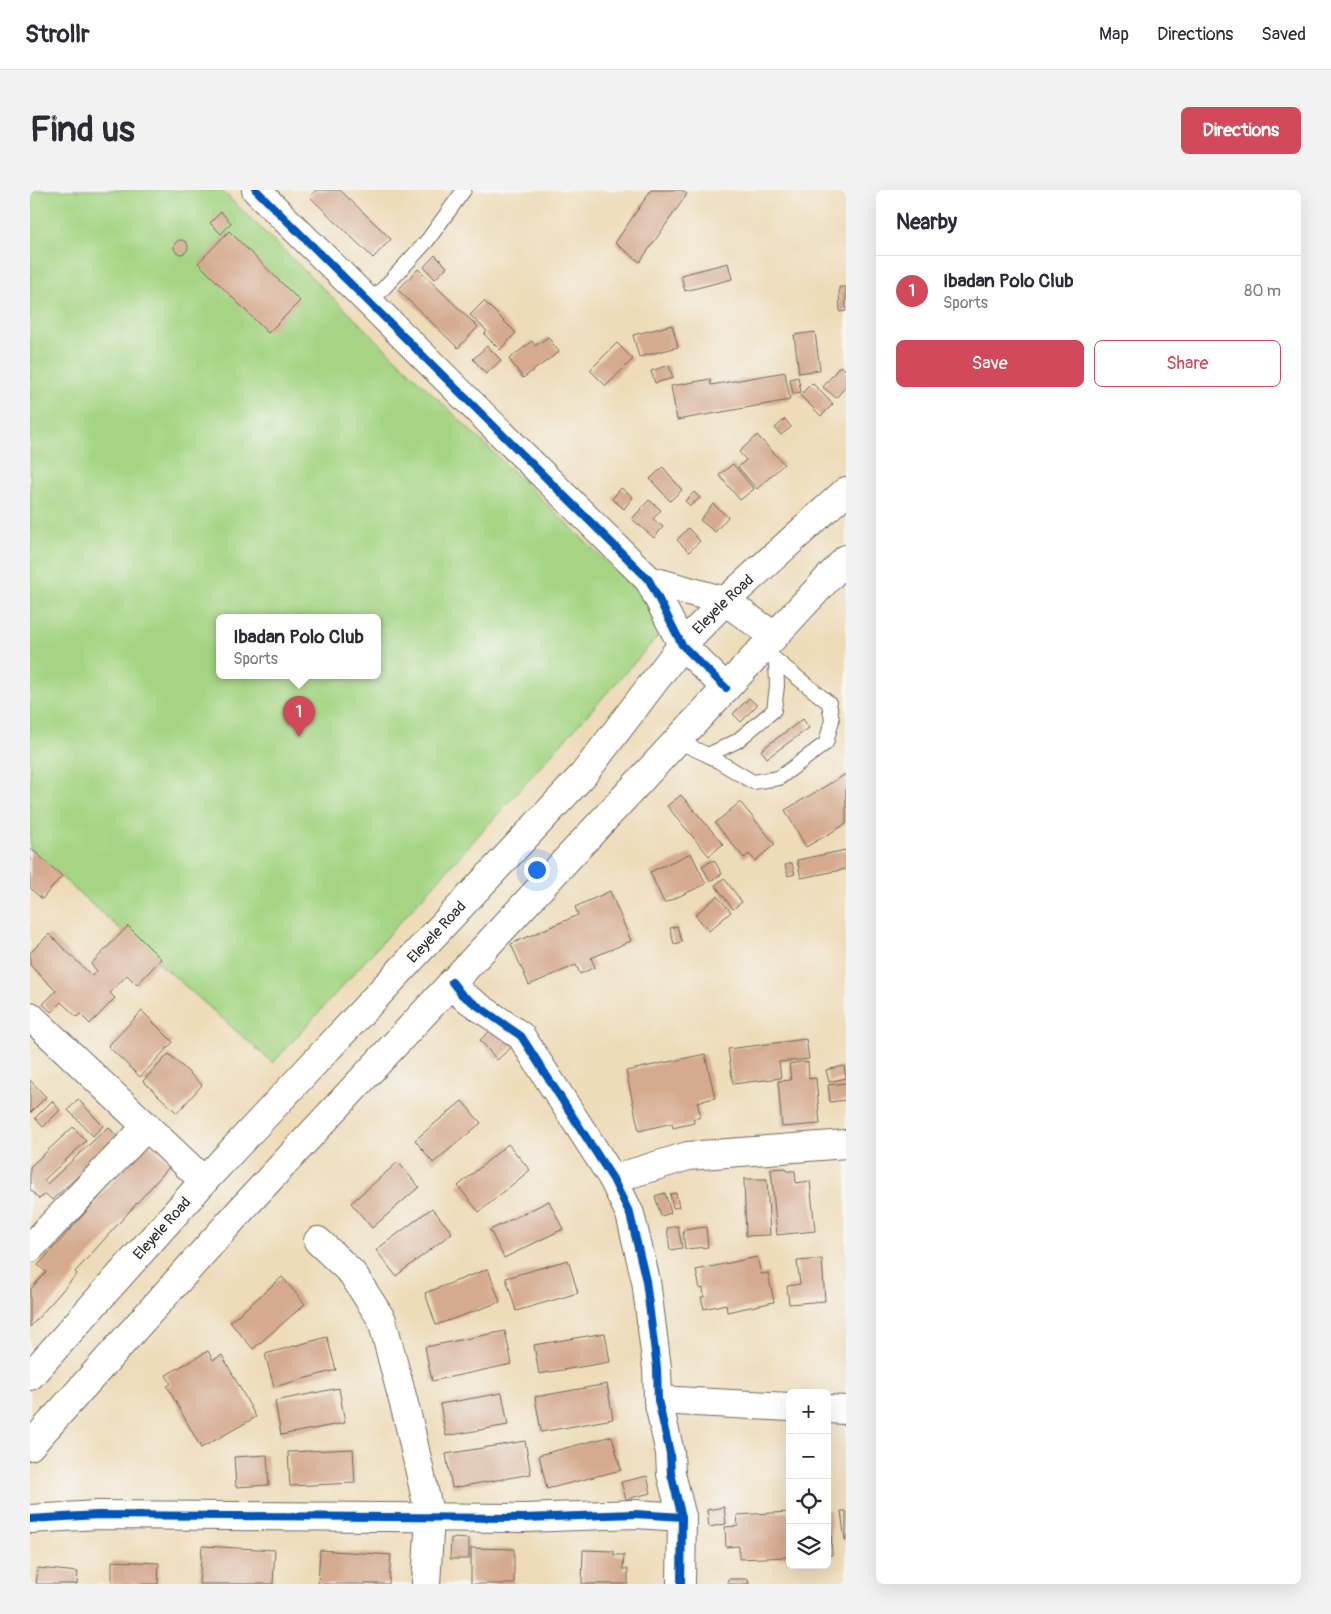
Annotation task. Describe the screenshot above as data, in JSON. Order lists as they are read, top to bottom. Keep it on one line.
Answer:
{"streets":{"street":["Eleyele Road"]},"page":{"header":"Strollr","nav":["Map","Directions","Saved"],"buttons":["Directions",["Save","Share"]],"title":"Find us","heading":"Nearby","list":[{"mark":"1","name":"Ibadan Polo Club","note":"Sports","value":"80 m"}],"popup":["Ibadan Polo Club","Sports"],"pins":"1","map_buttons":["+","−"]}}
